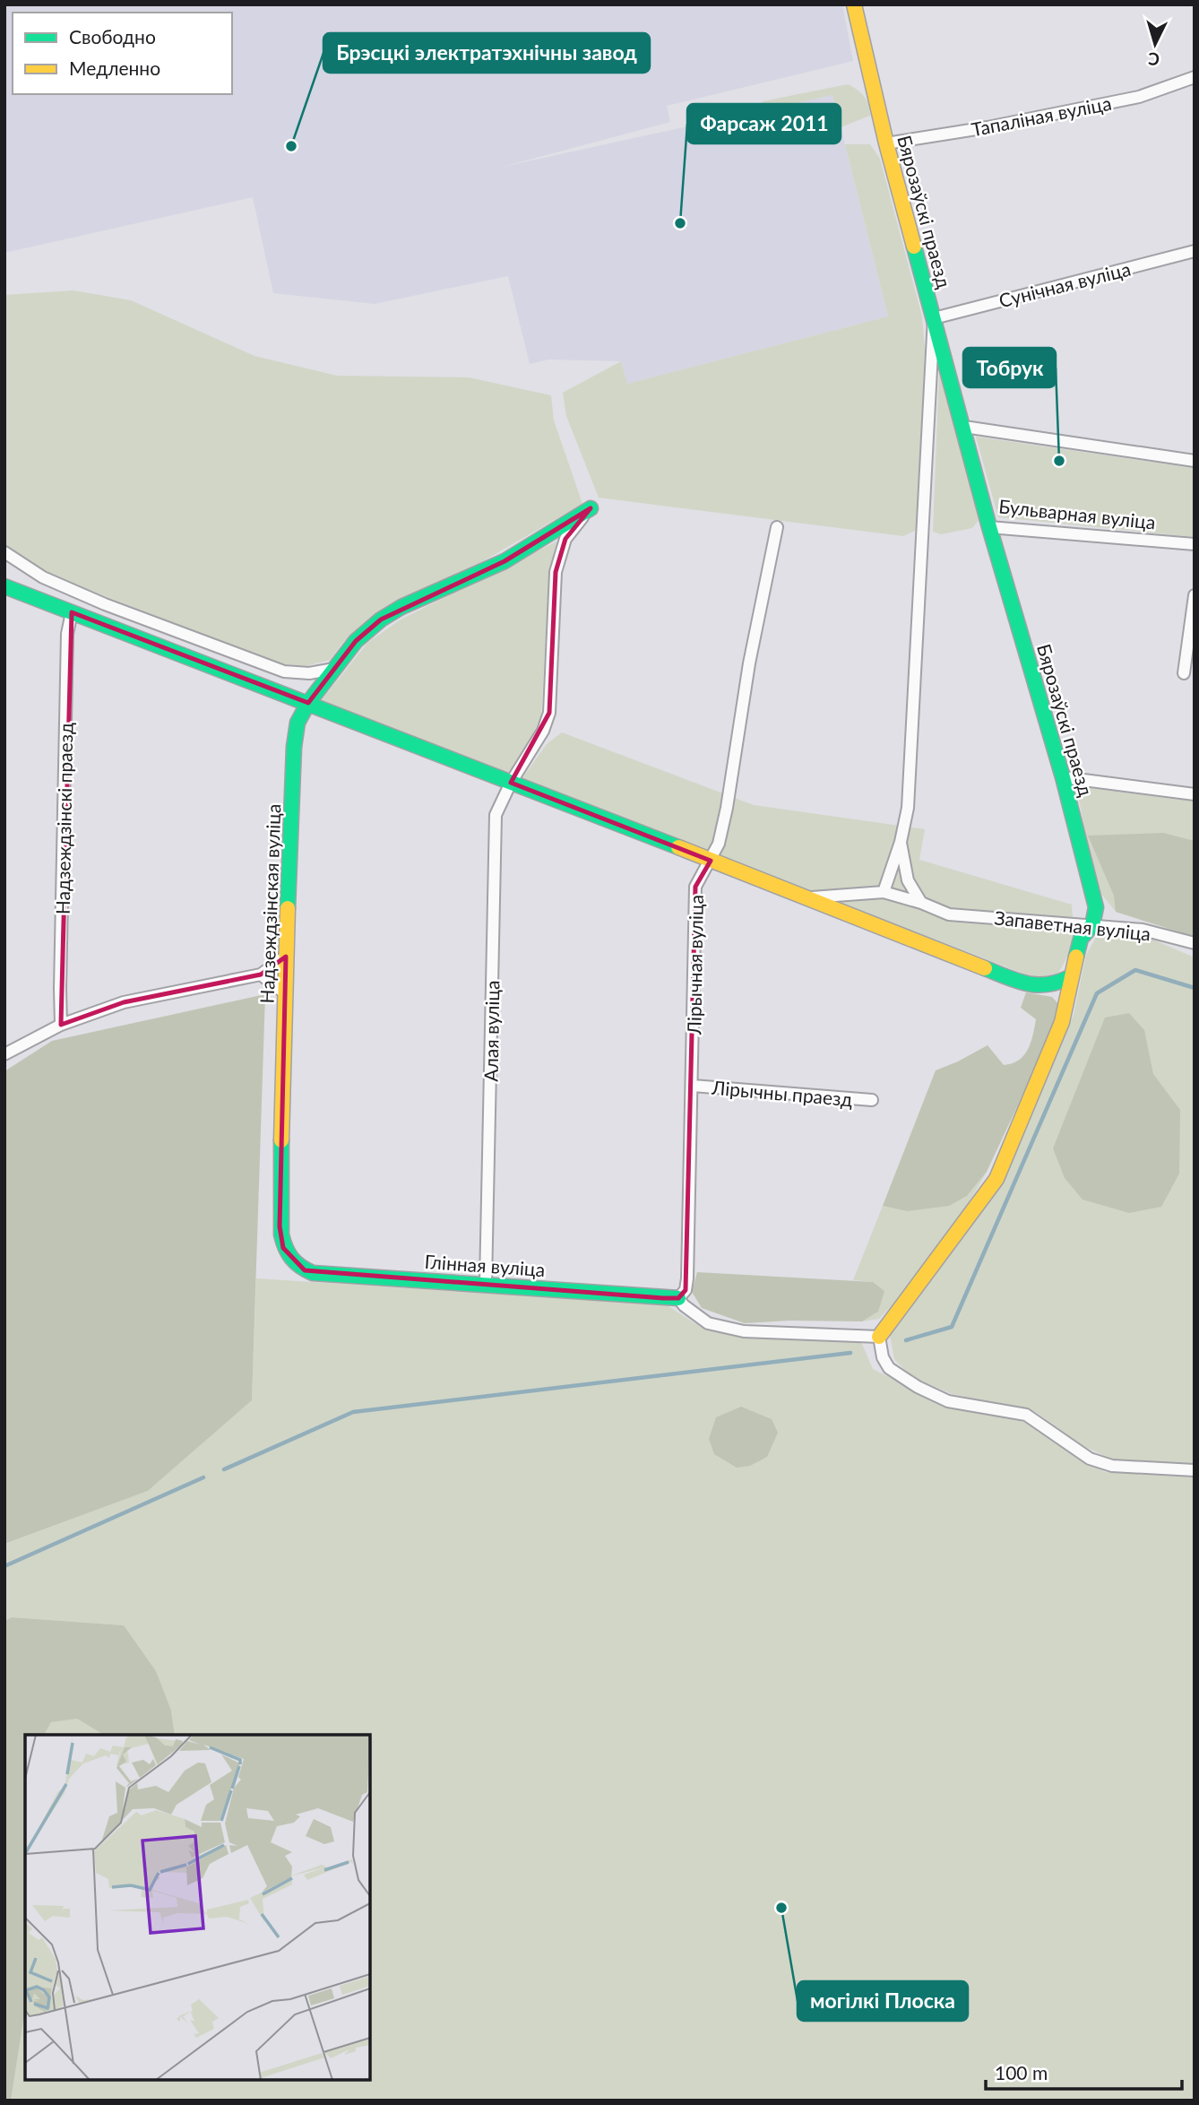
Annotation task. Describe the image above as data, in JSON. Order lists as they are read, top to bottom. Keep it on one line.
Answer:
{"streets":{"street":["Тапаліная вуліца","Бярозаўскі праезд","Сунічная вуліца","Бульварная вуліца","Надзеждзінскі праезд","Надзеждзінская вуліца","Запаветная вуліца","Лірычная вуліца","Алая вуліца","Лірычны праезд","Глінная вуліца"]},"crossings":[["Тапаліная вуліца","Бярозаўскі праезд"],["Бярозаўскі праезд","Сунічная вуліца"],["Бярозаўскі праезд","Бульварная вуліца"],["Бярозаўскі праезд","Запаветная вуліца"],["Надзеждзінская вуліца","Алая вуліца"],["Надзеждзінская вуліца","Глінная вуліца"],["Лірычная вуліца","Лірычны праезд"],["Лірычная вуліца","Глінная вуліца"],["Алая вуліца","Глінная вуліца"]],"places":["Брэсцкі электратэхнічны завод","Фарсаж 2011","Тобрук","могілкі Плоска"],"legend":["Свободно","Медленно"],"scale_bar":"100 m","north":"bottom"}
